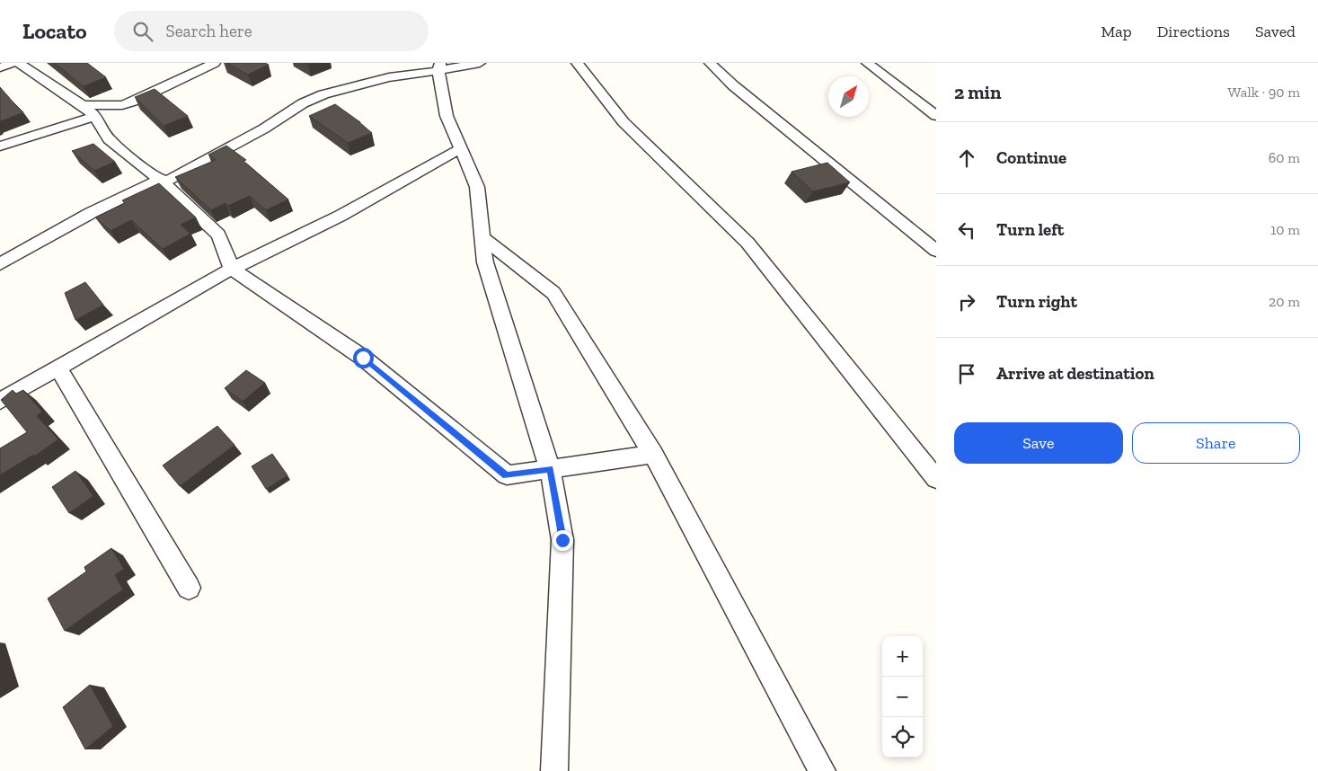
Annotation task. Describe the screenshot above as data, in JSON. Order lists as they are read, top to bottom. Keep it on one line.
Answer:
{"north":"top right","page":{"header":"Locato","search":"Search here","nav":["Map","Directions","Saved"],"heading":["2 min","Walk · 90 m"],"list":[["Continue","60 m"],["Turn left","10 m"],["Turn right","20 m"],"Arrive at destination"],"buttons":["Save","Share"],"map_buttons":["+","−"]}}
